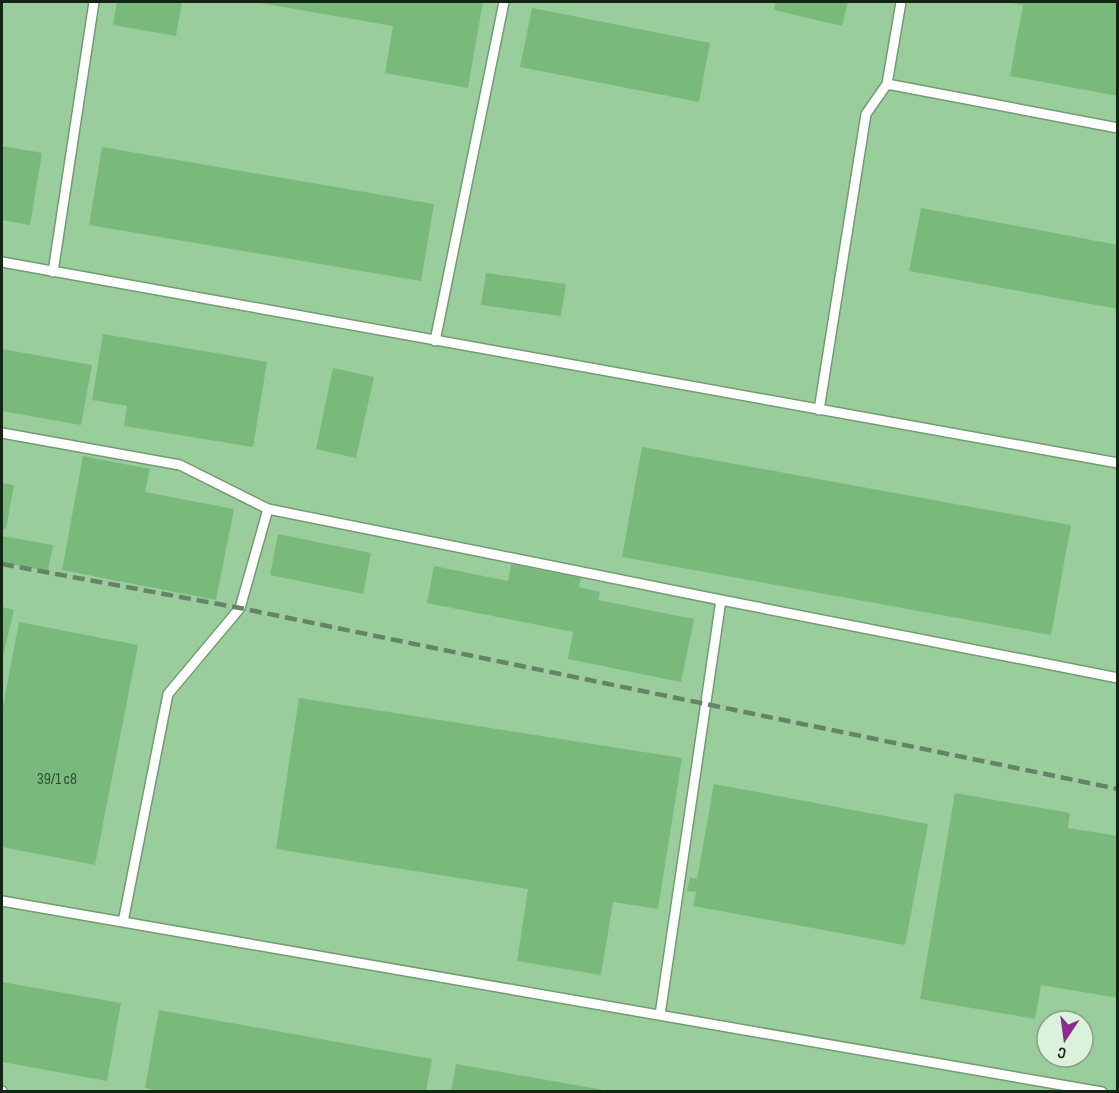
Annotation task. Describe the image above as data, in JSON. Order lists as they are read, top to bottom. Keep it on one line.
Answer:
{"house_numbers":["39/1 с8"],"north":"bottom"}
